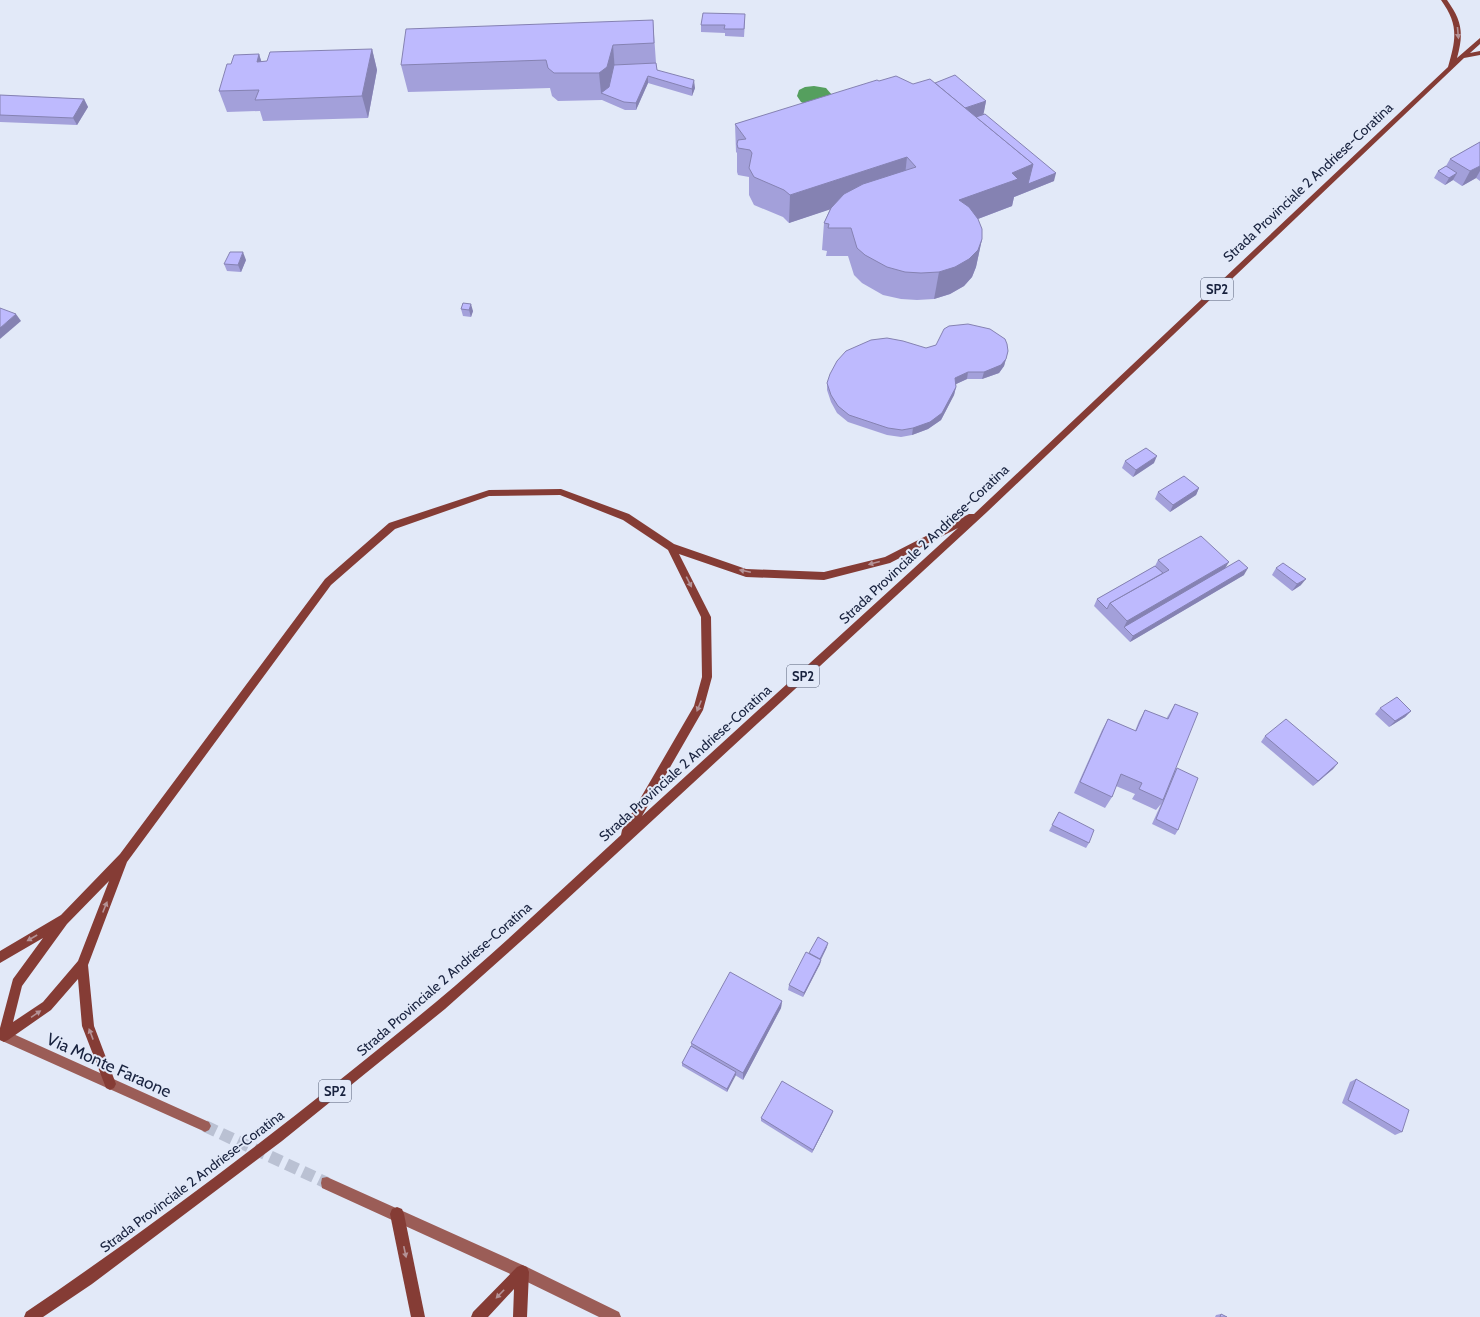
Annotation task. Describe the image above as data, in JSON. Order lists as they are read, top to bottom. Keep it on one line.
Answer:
{"streets":{"main road":["Strada Provinciale 2 Andriese-Coratina","SP2"],"street":["Via Monte Faraone"]}}
